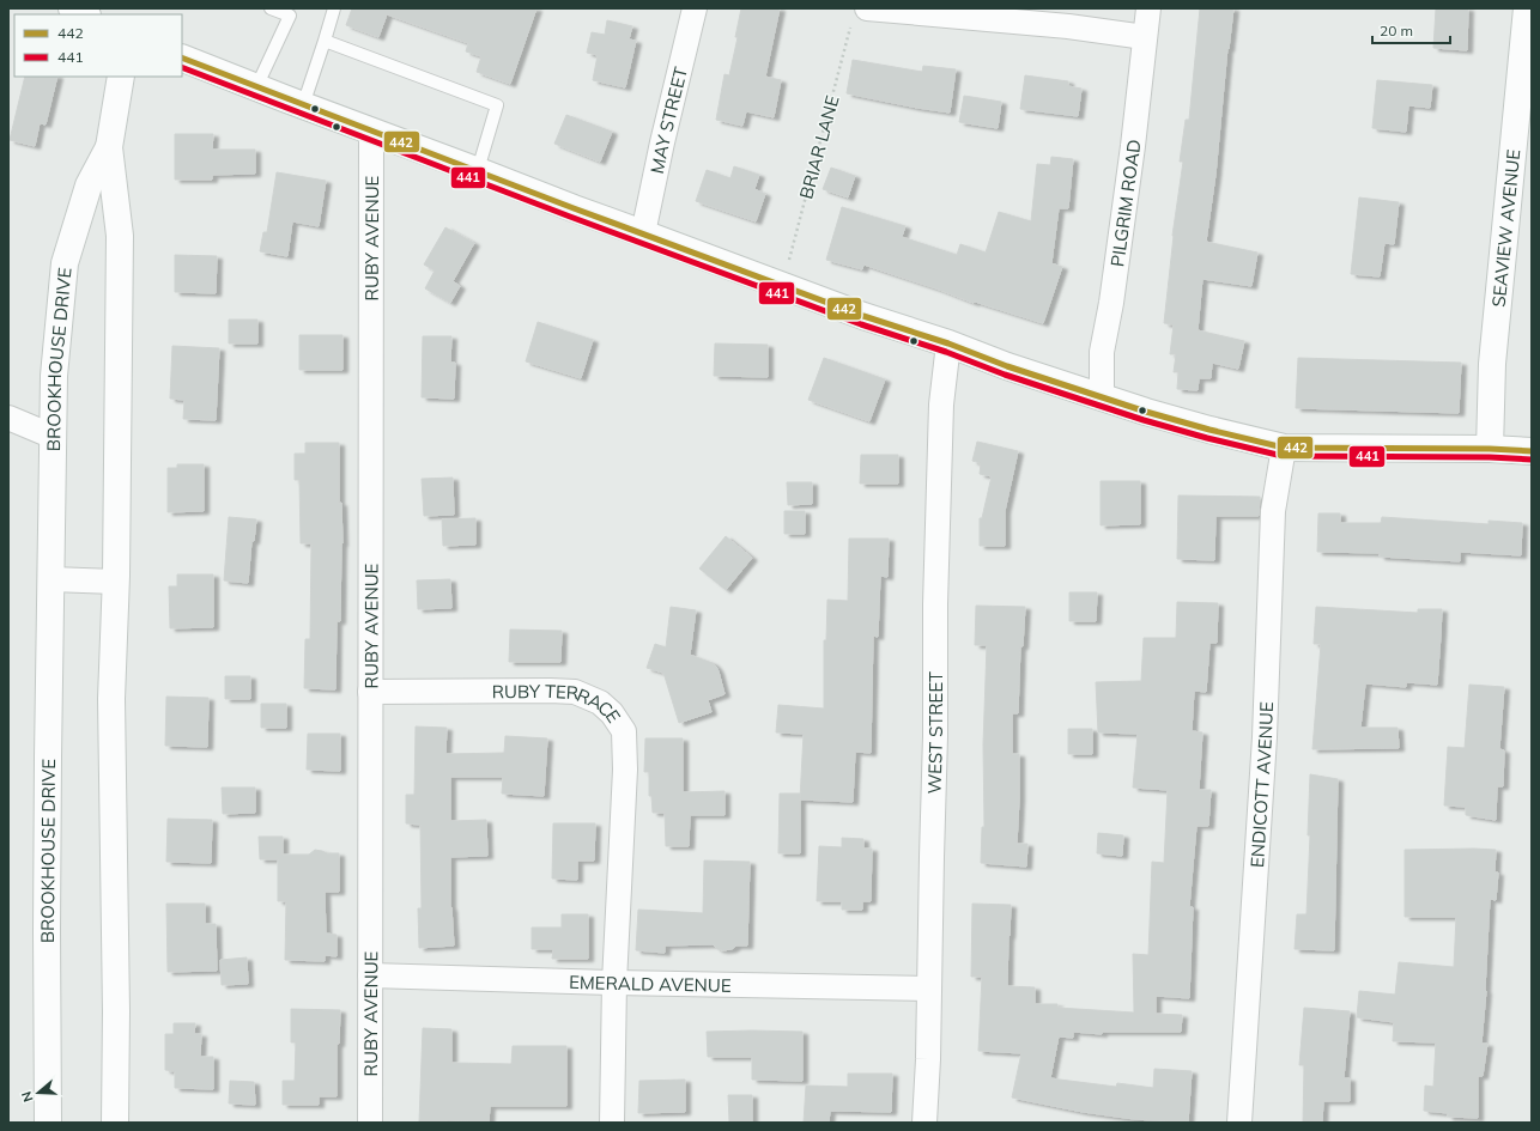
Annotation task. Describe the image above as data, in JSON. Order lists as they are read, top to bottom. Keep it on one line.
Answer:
{"streets":{"main road":["SEAVIEW AVENUE","BROOKHOUSE DRIVE"],"street":["MAY STREET","PILGRIM ROAD","RUBY AVENUE","RUBY TERRACE","WEST STREET","ENDICOTT AVENUE","EMERALD AVENUE"],"path":["BRIAR LANE"]},"crossings":[["RUBY AVENUE","RUBY TERRACE"],["RUBY AVENUE","EMERALD AVENUE"],["RUBY TERRACE","EMERALD AVENUE"],["WEST STREET","EMERALD AVENUE"]],"lines":["transit line 442","transit line 441"],"legend":["442","441"],"scale_bar":"20 m","north":"left"}
